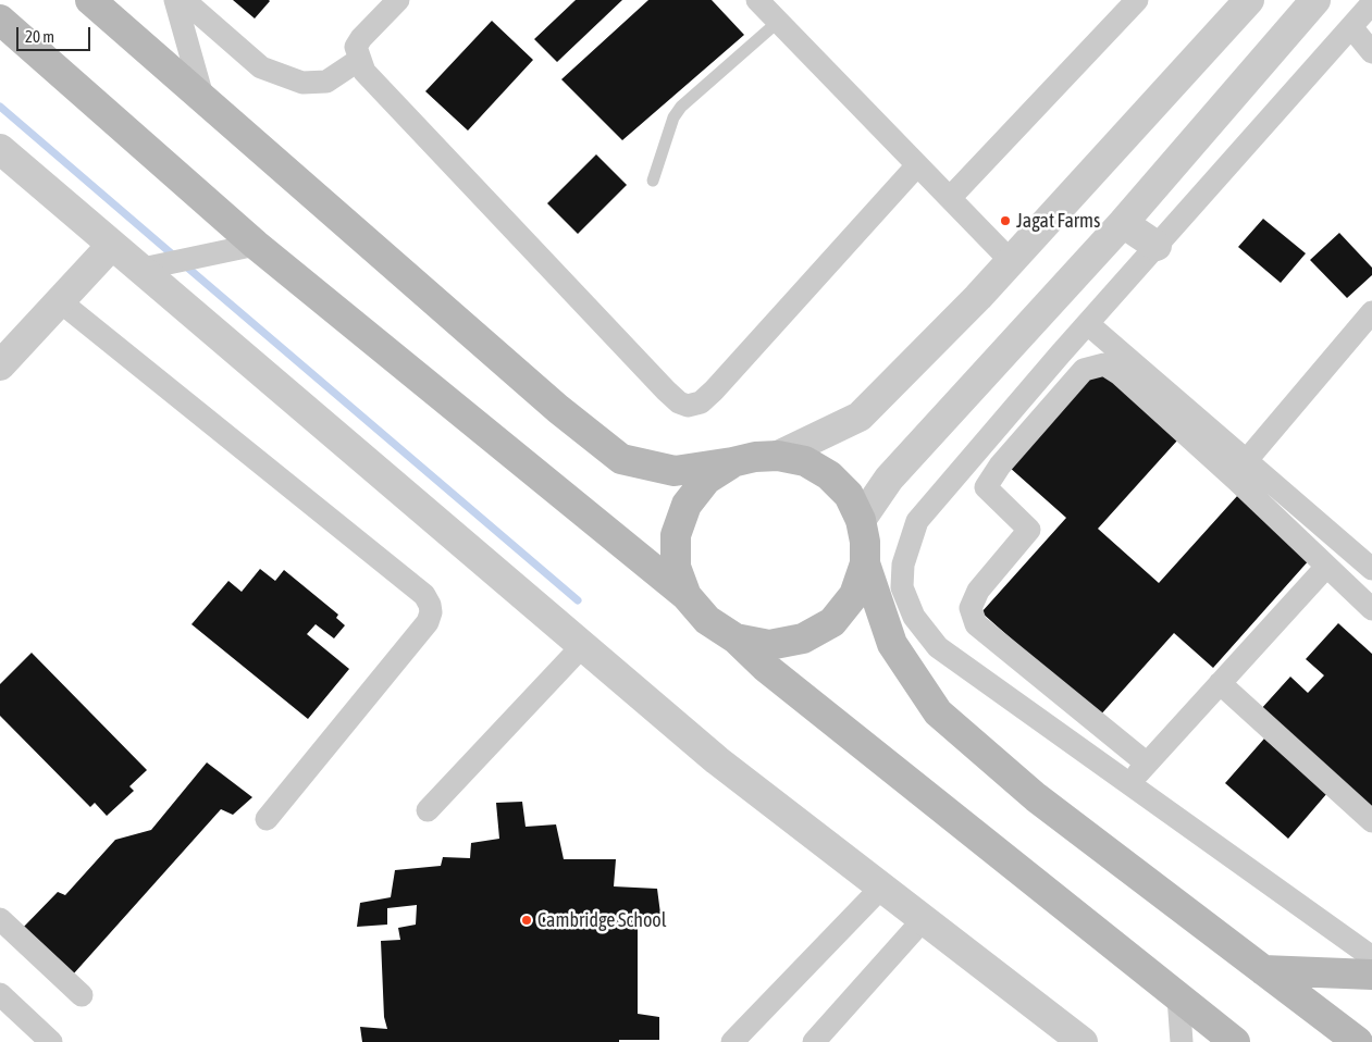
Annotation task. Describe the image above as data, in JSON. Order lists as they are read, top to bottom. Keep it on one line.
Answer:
{"places":["Jagat Farms","Cambridge School"],"scale_bar":"20 m"}
